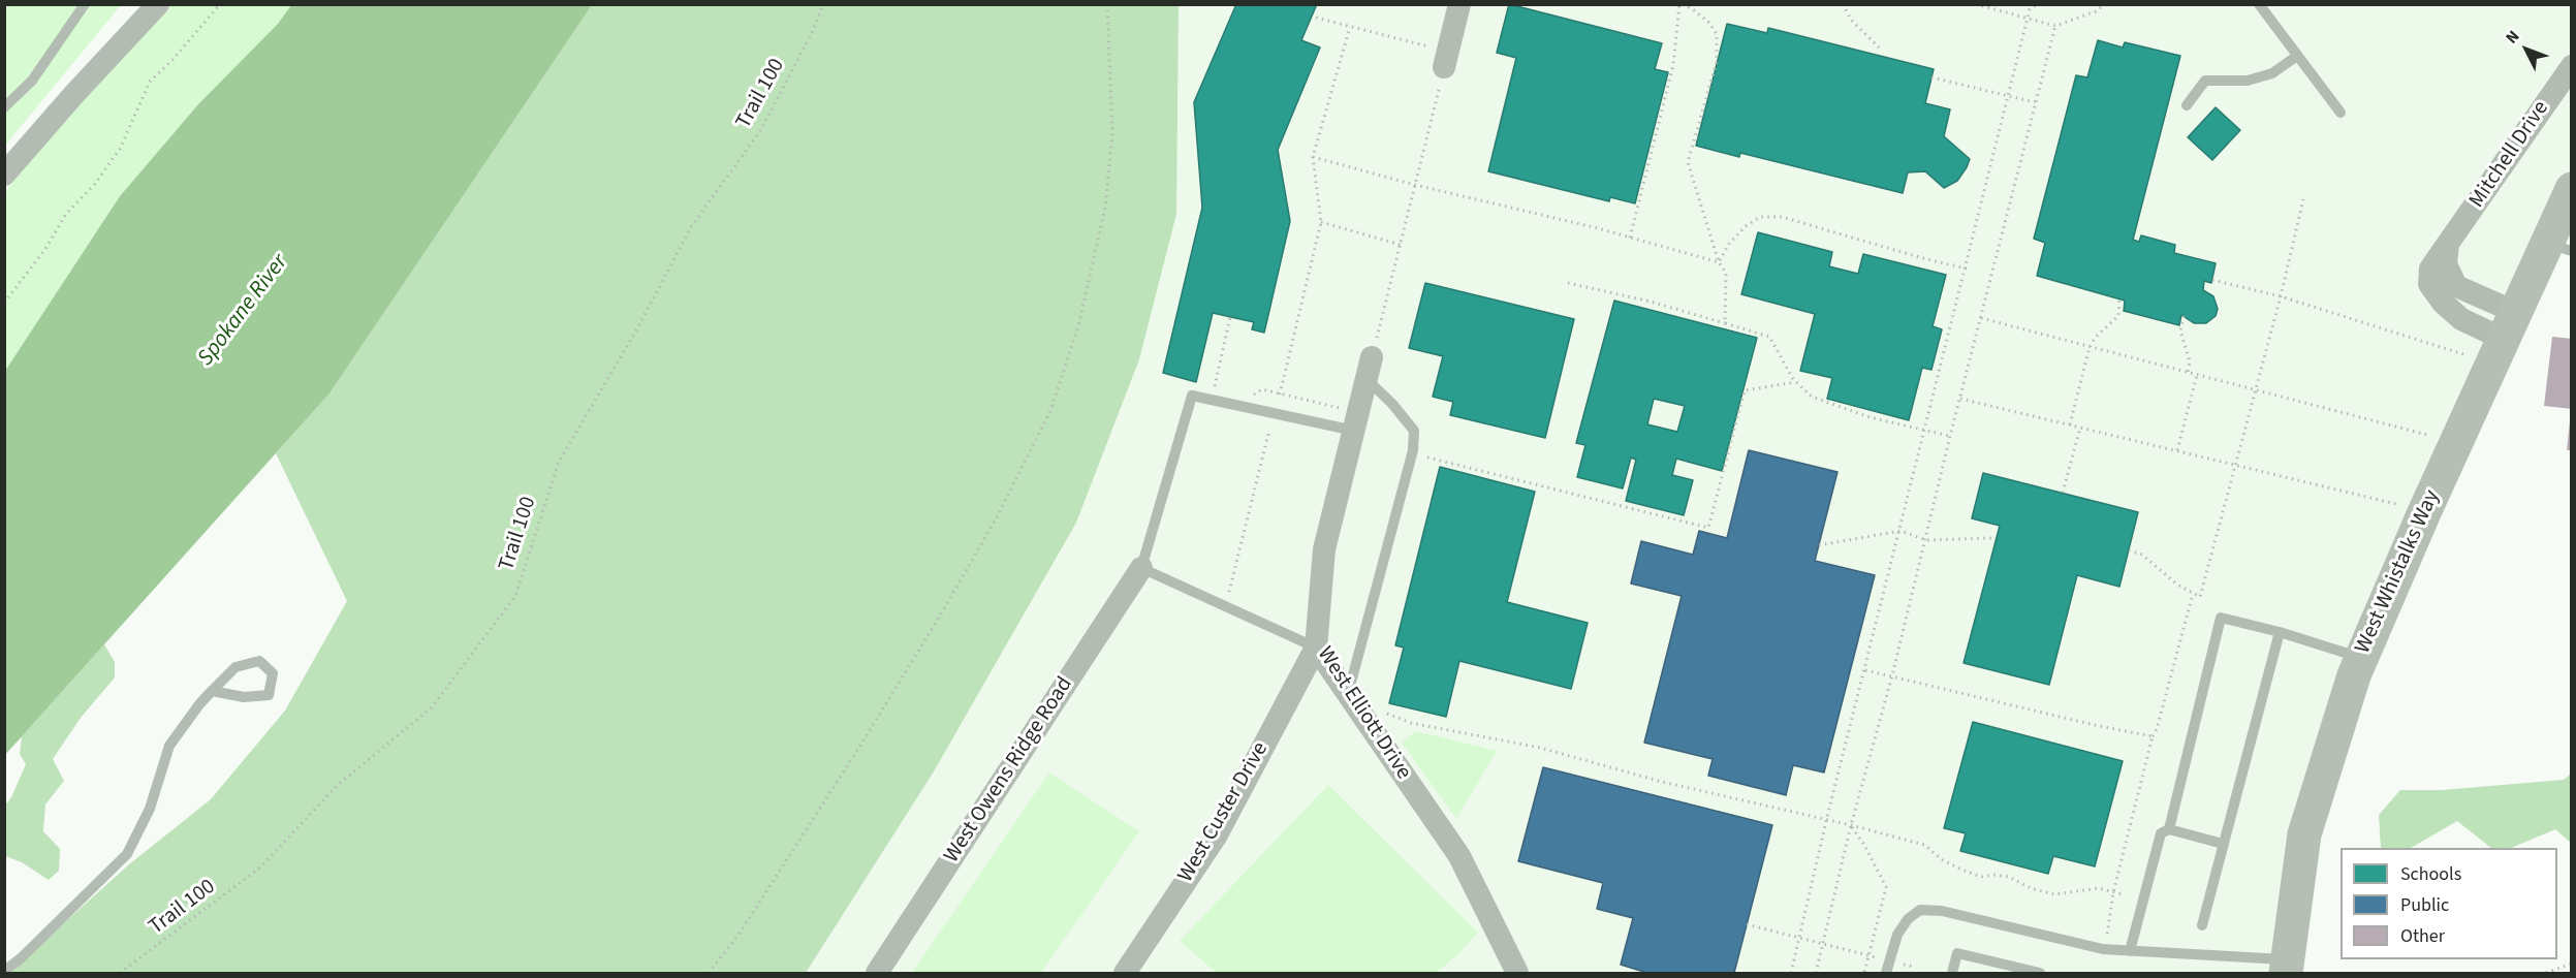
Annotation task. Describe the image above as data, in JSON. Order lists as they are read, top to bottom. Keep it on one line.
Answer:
{"streets":{"main road":["West Whistalks Way"],"street":["Mitchell Drive","West Elliott Drive","West Owens Ridge Road","West Custer Drive"],"path":["Trail 100"]},"crossings":[["Mitchell Drive","West Whistalks Way"],["West Elliott Drive","West Custer Drive"]],"water":["Spokane River"],"legend":["Schools","Public","Other"],"north":"top left"}
